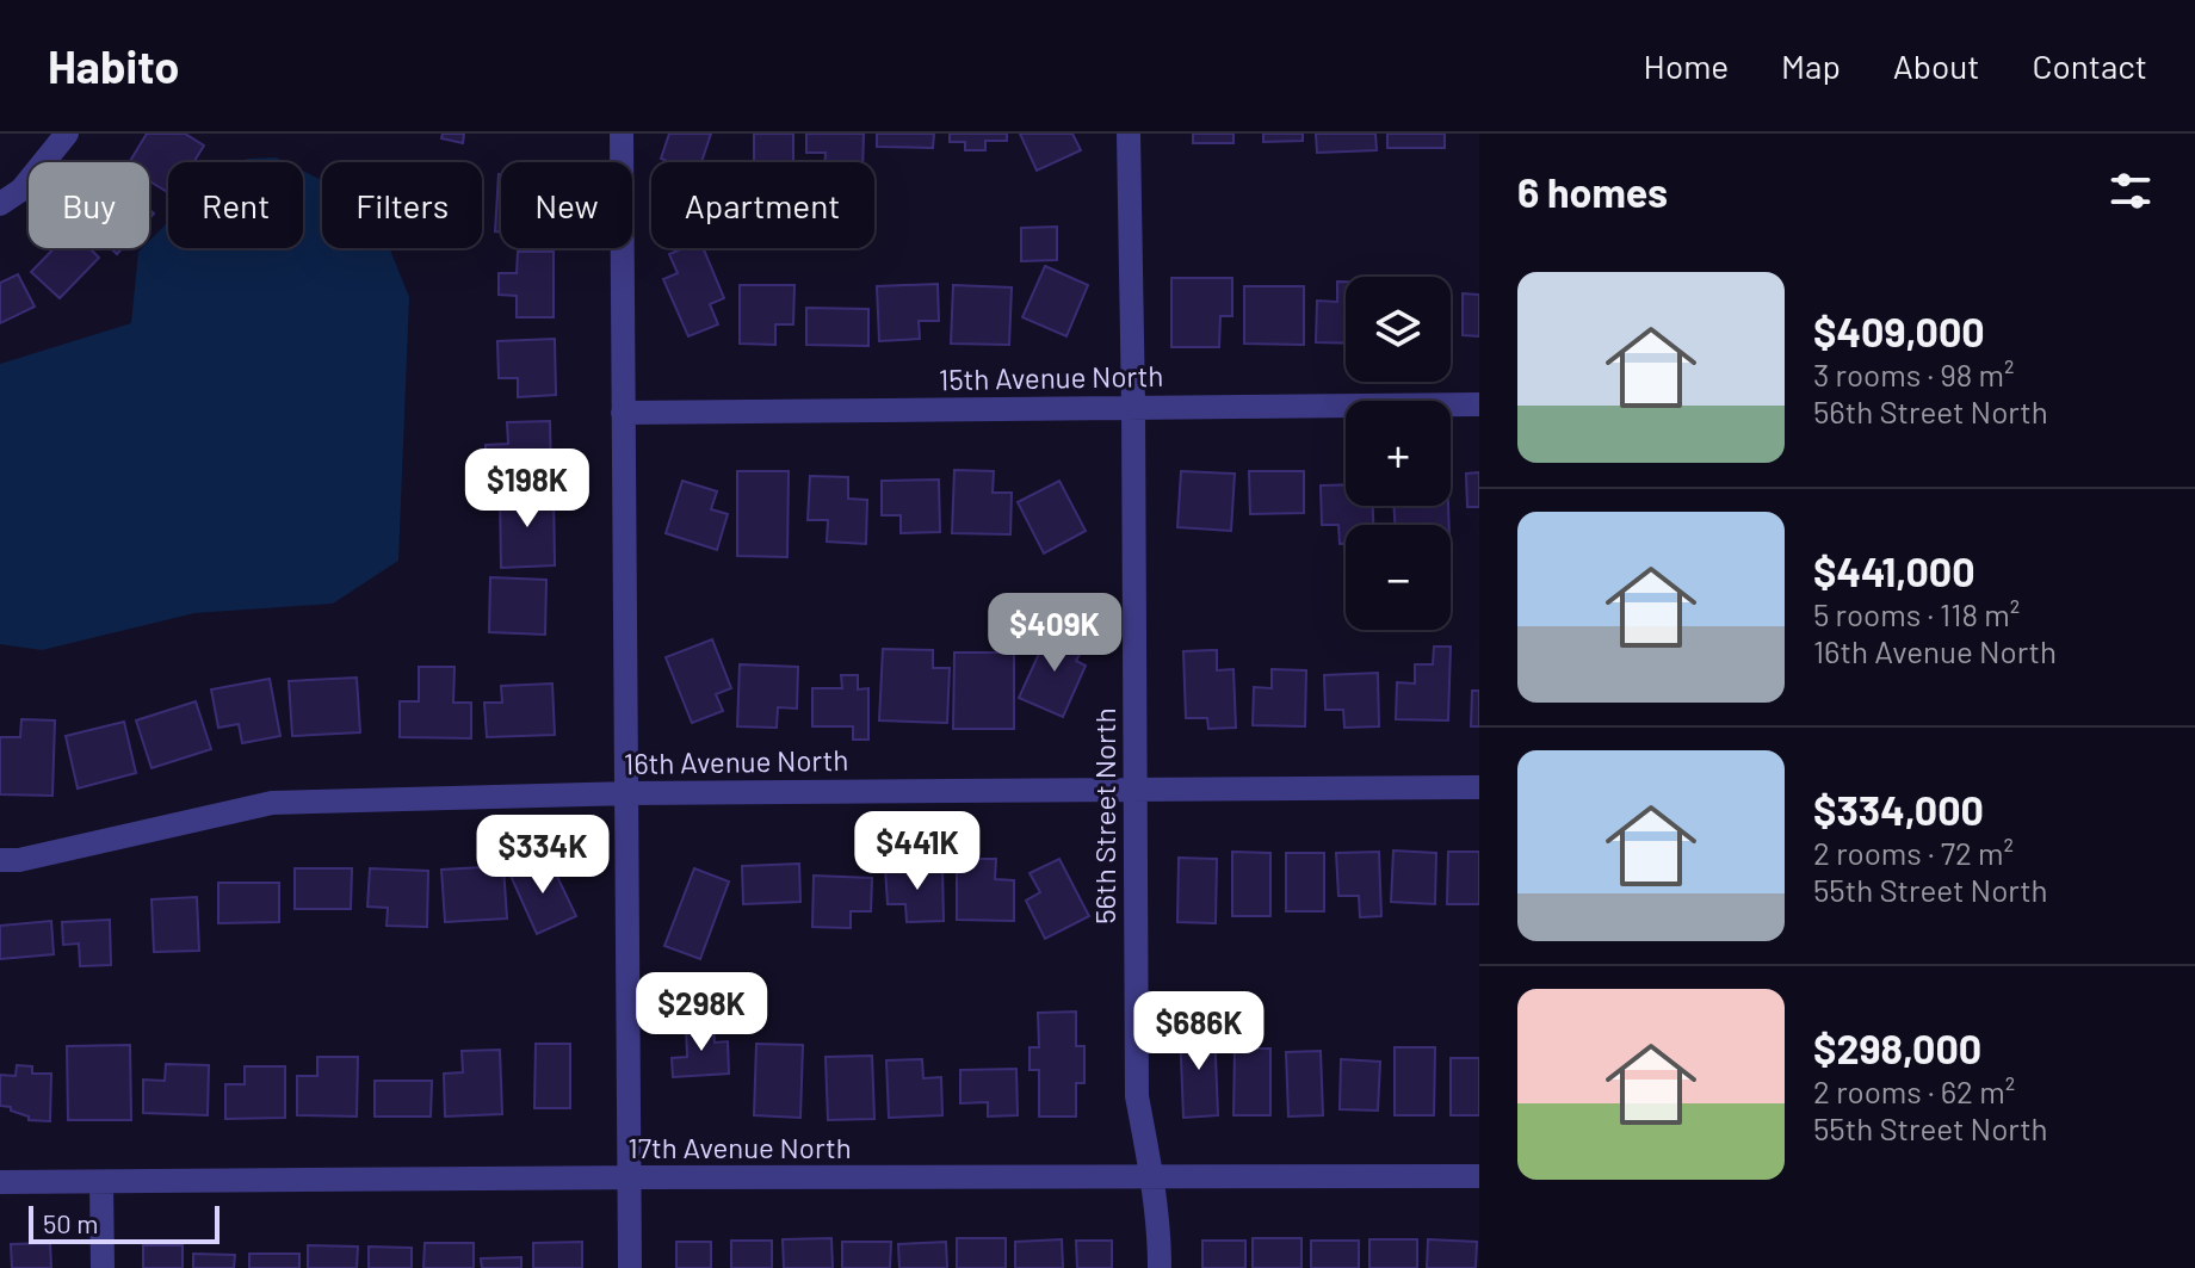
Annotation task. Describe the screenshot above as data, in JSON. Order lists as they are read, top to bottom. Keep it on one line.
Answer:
{"streets":{"street":["15th Avenue North","16th Avenue North","56th Street North","17th Avenue North"]},"crossings":[["15th Avenue North","56th Street North"],["16th Avenue North","56th Street North"],["56th Street North","17th Avenue North"]],"scale_bar":"50 m","page":{"header":"Habito","nav":["Home","Map","About","Contact"],"heading":"6 homes","chip":["Buy","Rent","Filters","New","Apartment"],"list":[{"name":"$409,000","note":"3 rooms · 98 m² · 56th Street North"},{"name":"$441,000","note":"5 rooms · 118 m² · 16th Avenue North"},{"name":"$334,000","note":"2 rooms · 72 m² · 55th Street North"},{"name":"$298,000","note":"2 rooms · 62 m² · 55th Street North"}],"map_buttons":["+","−"],"price":["$198K","$409K","$441K","$334K","$298K","$686K"],"scale":"50 m"}}
